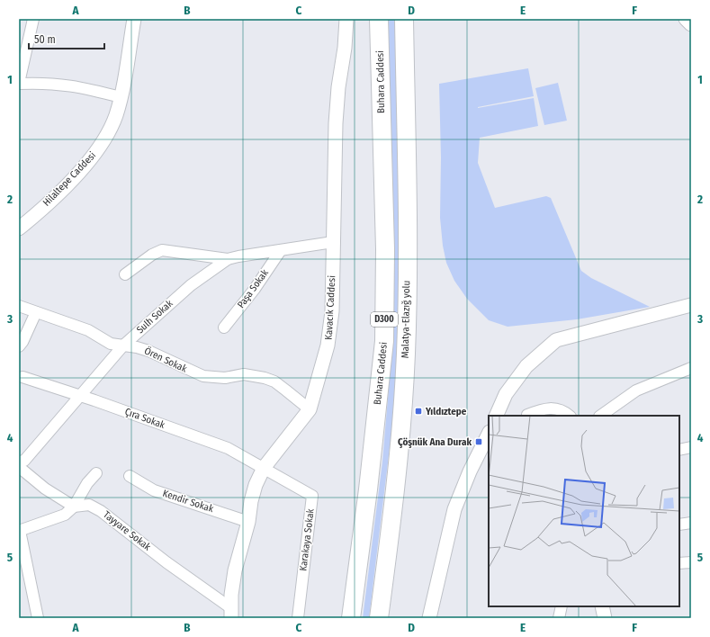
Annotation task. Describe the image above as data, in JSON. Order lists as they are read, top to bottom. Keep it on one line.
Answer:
{"streets":{"highway":["Buhara Caddesi","D300","Malatya-Elazığ yolu"],"street":["Hilaltepe Caddesi","Paşa Sokak","Kavacık Caddesi","Sulh Sokak","Ören Sokak","Çıra Sokak","Kendir Sokak","Tayyare Sokak","Karakaya Sokak"]},"crossings":[["Paşa Sokak","Sulh Sokak"],["Kavacık Caddesi","Sulh Sokak"],["Kavacık Caddesi","Ören Sokak"],["Kavacık Caddesi","Çıra Sokak"],["Kavacık Caddesi","Kendir Sokak"],["Kavacık Caddesi","Tayyare Sokak"],["Kavacık Caddesi","Karakaya Sokak"],["Sulh Sokak","Ören Sokak"],["Sulh Sokak","Çıra Sokak"],["Çıra Sokak","Karakaya Sokak"]],"places":{"transit":["Yıldıztepe","Çöşnük Ana Durak"]},"scale_bar":"50 m","grid":{"columns":["A","B","C","D","E","F"],"rows":["1","2","3","4","5"]}}
